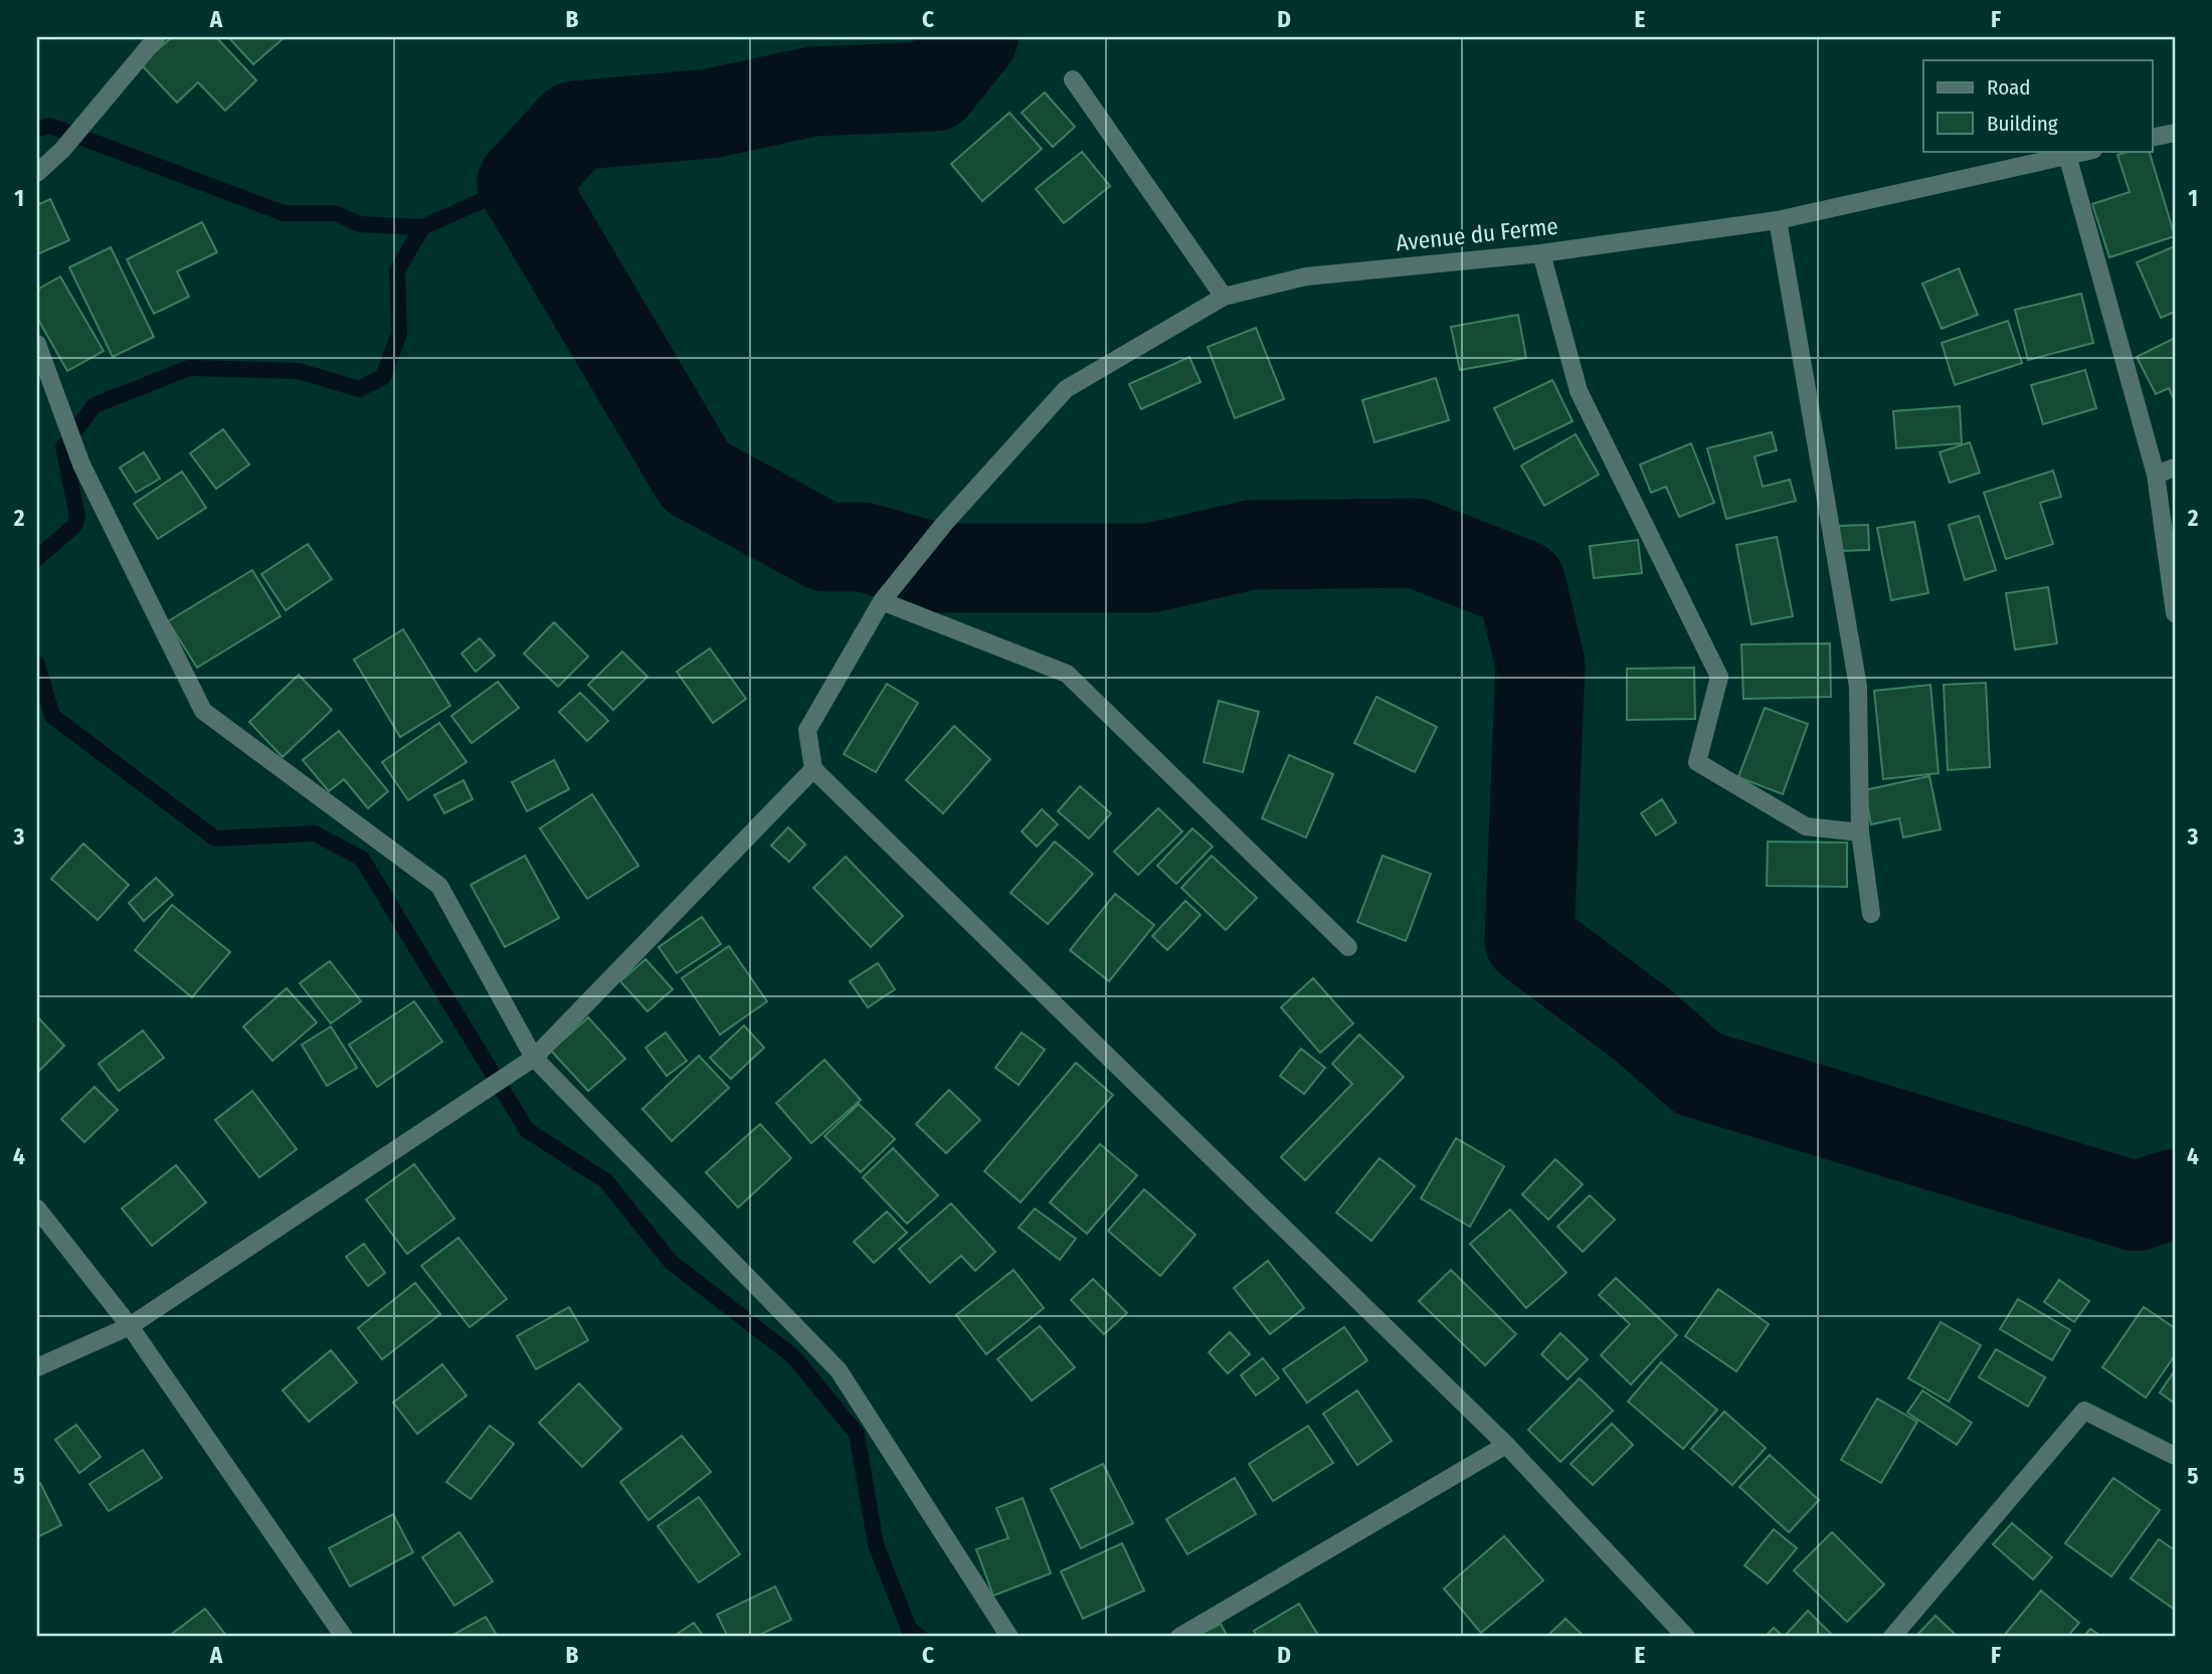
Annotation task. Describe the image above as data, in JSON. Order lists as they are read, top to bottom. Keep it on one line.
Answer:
{"streets":{"street":["Avenue du Ferme"]},"legend":["Road","Building"],"grid":{"columns":["A","B","C","D","E","F"],"rows":["1","2","3","4","5"]}}
